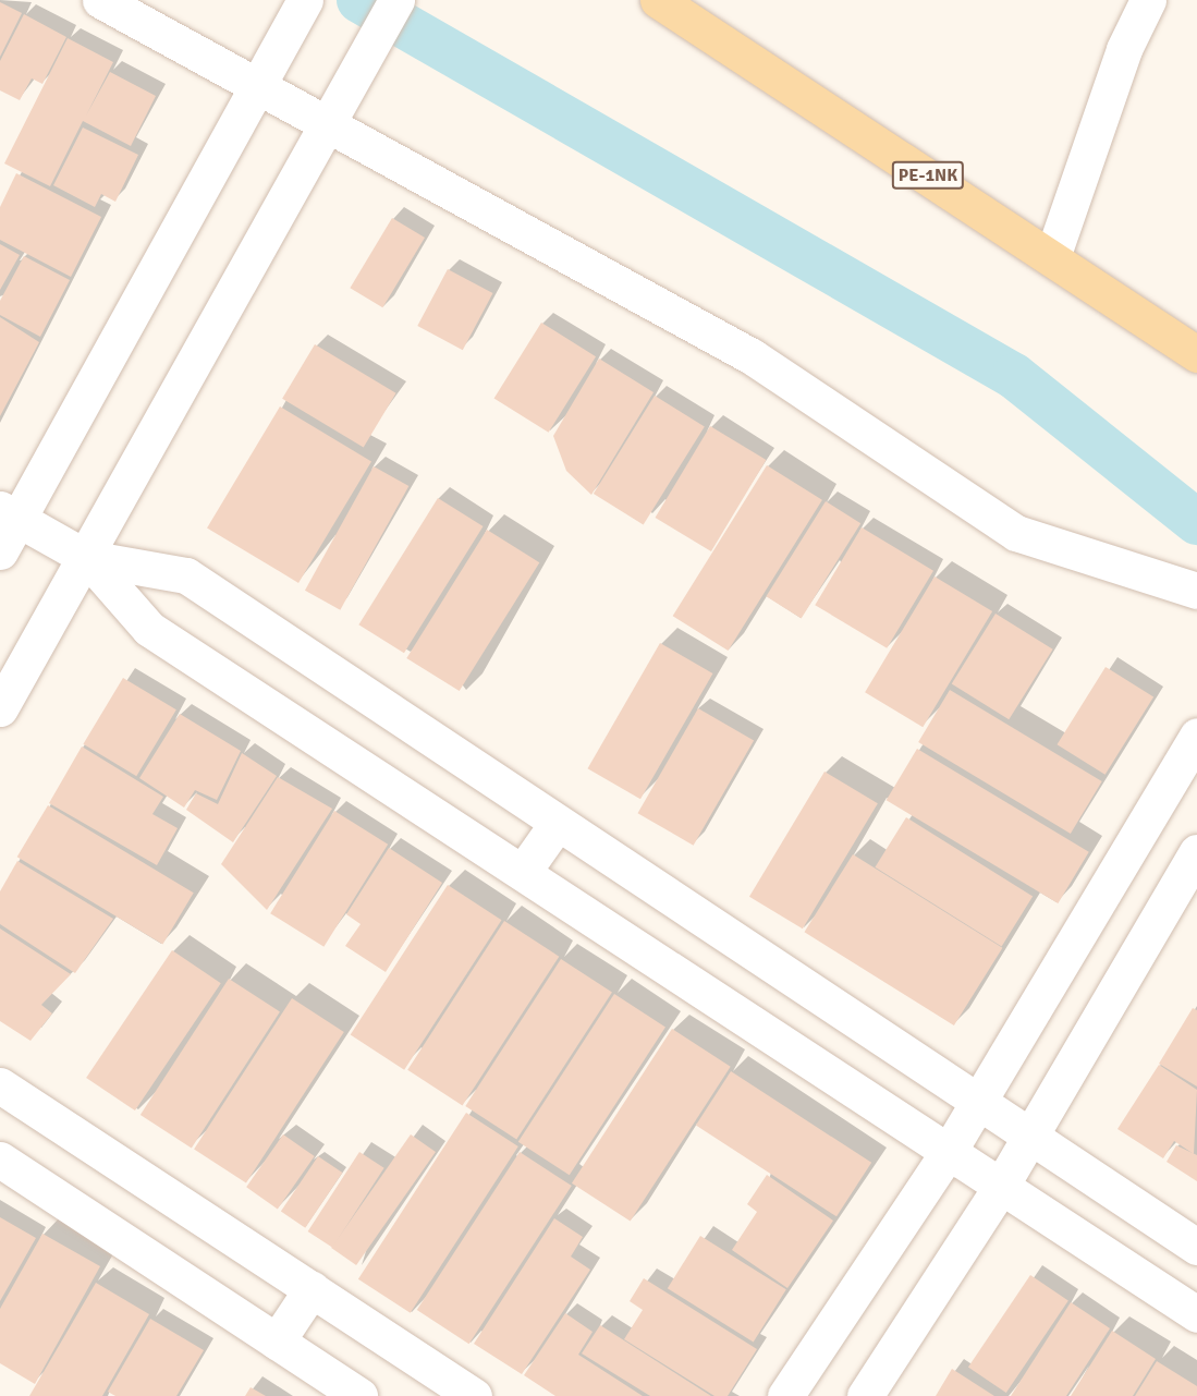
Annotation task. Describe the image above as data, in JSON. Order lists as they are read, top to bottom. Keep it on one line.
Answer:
{"streets":{"main road":["PE-1NK"]}}
